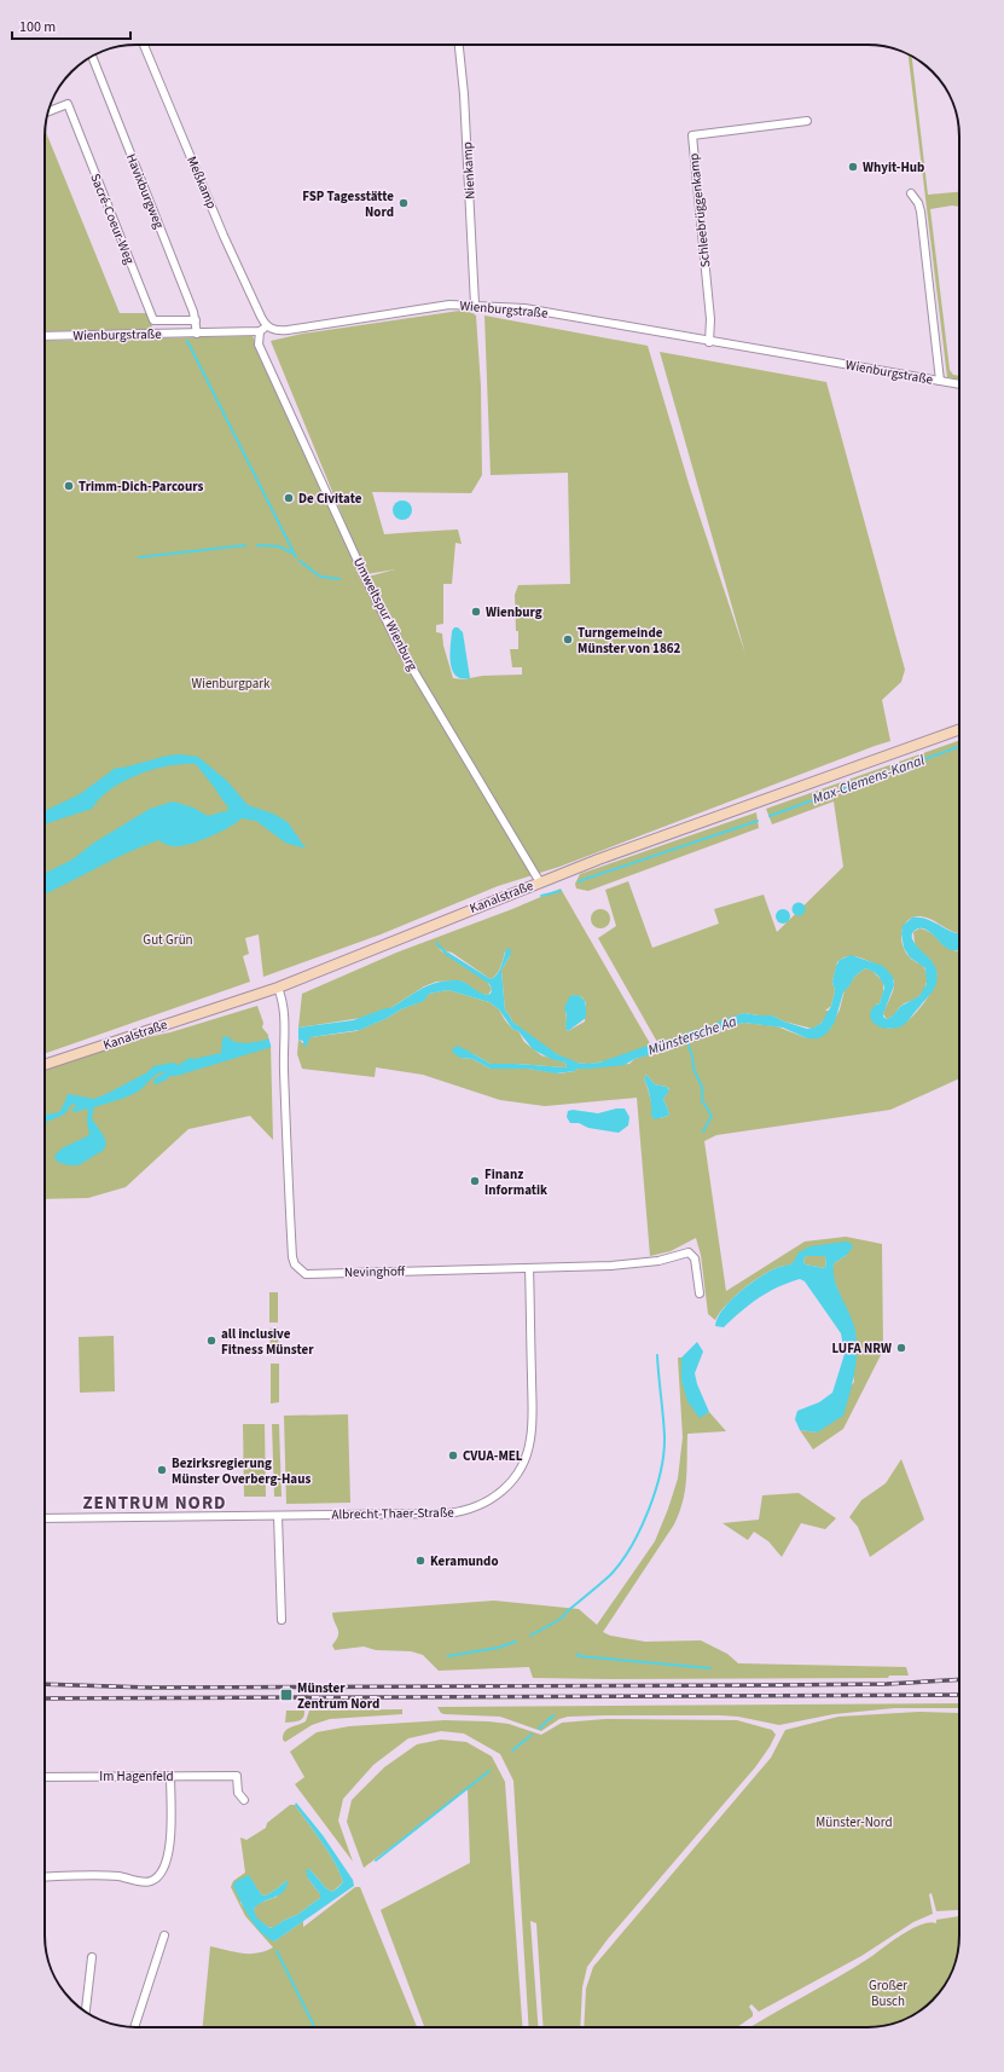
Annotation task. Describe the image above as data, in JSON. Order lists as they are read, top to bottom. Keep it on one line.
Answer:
{"streets":{"main road":["Kanalstraße"],"street":["Nienkamp","Meßkamp","Havixburgweg","Schleebrüggenkamp","Sacré-Coeur-Weg","Wienburgstraße","Umweltspur Wienburg","Nevinghoff","Albrecht-Thaer-Straße","Im Hagenfeld"]},"crossings":[["Nienkamp","Wienburgstraße"],["Meßkamp","Wienburgstraße"],["Havixburgweg","Sacré-Coeur-Weg"],["Havixburgweg","Wienburgstraße"],["Schleebrüggenkamp","Wienburgstraße"],["Wienburgstraße","Umweltspur Wienburg"],["Umweltspur Wienburg","Kanalstraße"],["Kanalstraße","Nevinghoff"],["Nevinghoff","Albrecht-Thaer-Straße"]],"districts":["ZENTRUM NORD"],"water":["Max-Clemens-Kanal","Münstersche Aa"],"parks":["Wienburgpark","Gut Grün","Münster-Nord","Großer Busch"],"places":{"other":["Whyit-Hub","FSP Tagesstätte Nord","Trimm-Dich-Parcours","De Civitate","Wienburg","Turngemeinde Münster von 1862","Finanz Informatik","all inclusive Fitness Münster","LUFA NRW","CVUA-MEL","Bezirksregierung Münster Overberg-Haus","Keramundo"],"transit":["Münster Zentrum Nord"]},"scale_bar":"100 m"}
